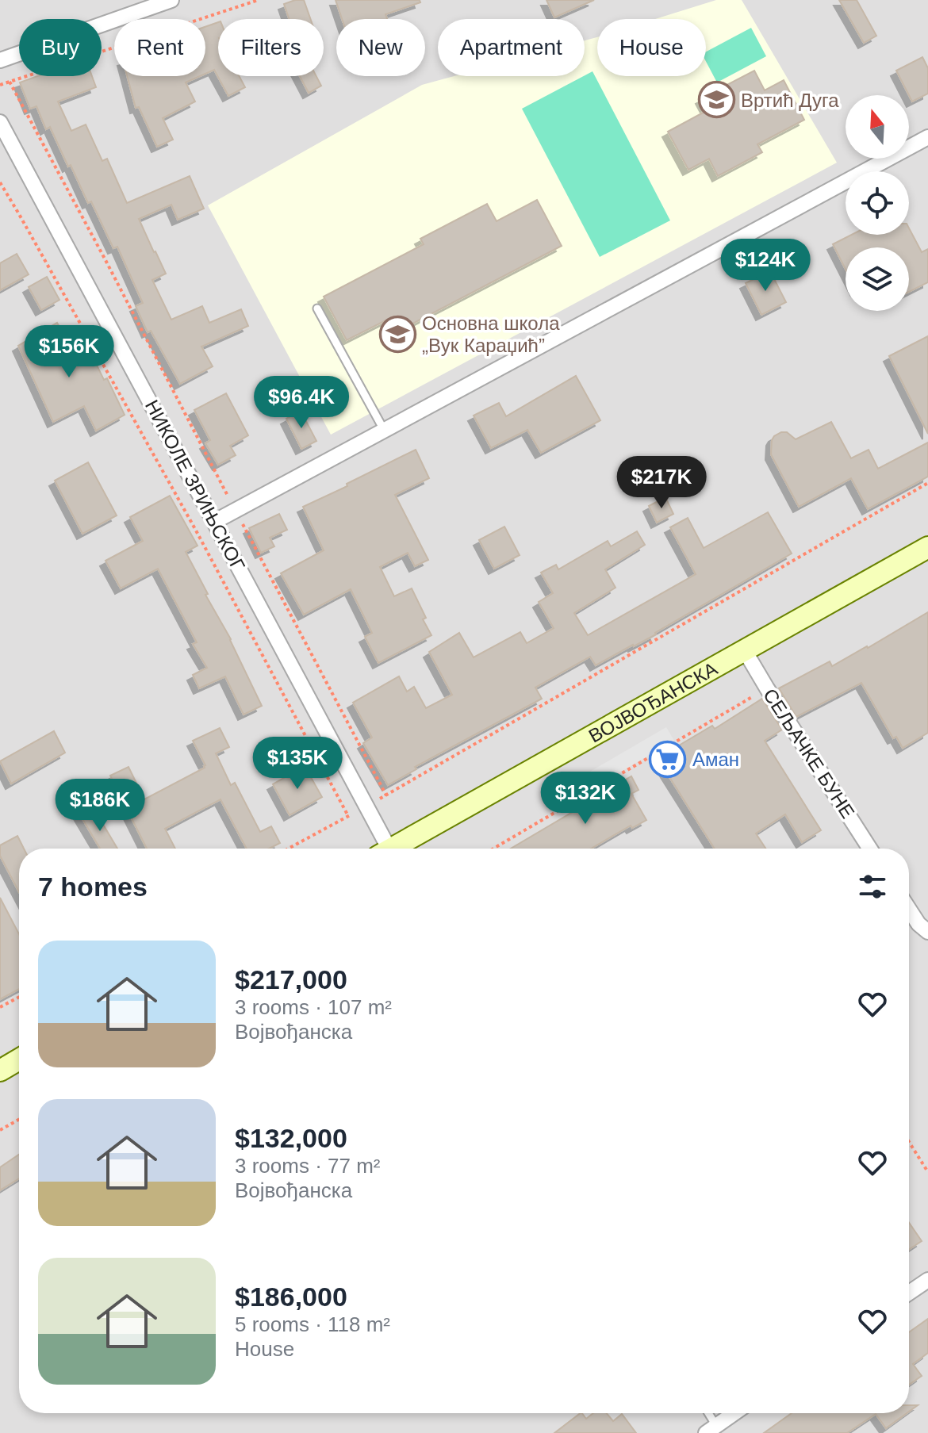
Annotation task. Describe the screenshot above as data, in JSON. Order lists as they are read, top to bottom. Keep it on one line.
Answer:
{"streets":{"main road":["ВОЈВОЂАНСКА"],"street":["НИКОЛЕ ЗРИЊСКОГ","СЕЉАЧКЕ БУНЕ"]},"crossings":[["ВОЈВОЂАНСКА","СЕЉАЧКЕ БУНЕ"]],"places":{"school or university":["Вртић Дуга","Основна школа „Вук Караџић”"],"supermarket":["Аман"]},"north":"top","page":{"chip":["Buy","Rent","Filters","New","Apartment","House"],"price":["$124K","$156K","$96.4K","$217K","$135K","$132K","$186K"],"heading":"7 homes","list":[{"name":"$217,000","note":"3 rooms · 107 m² · Војвођанска"},{"name":"$132,000","note":"3 rooms · 77 m² · Војвођанска"},{"name":"$186,000","note":"5 rooms · 118 m² · House"}]}}
